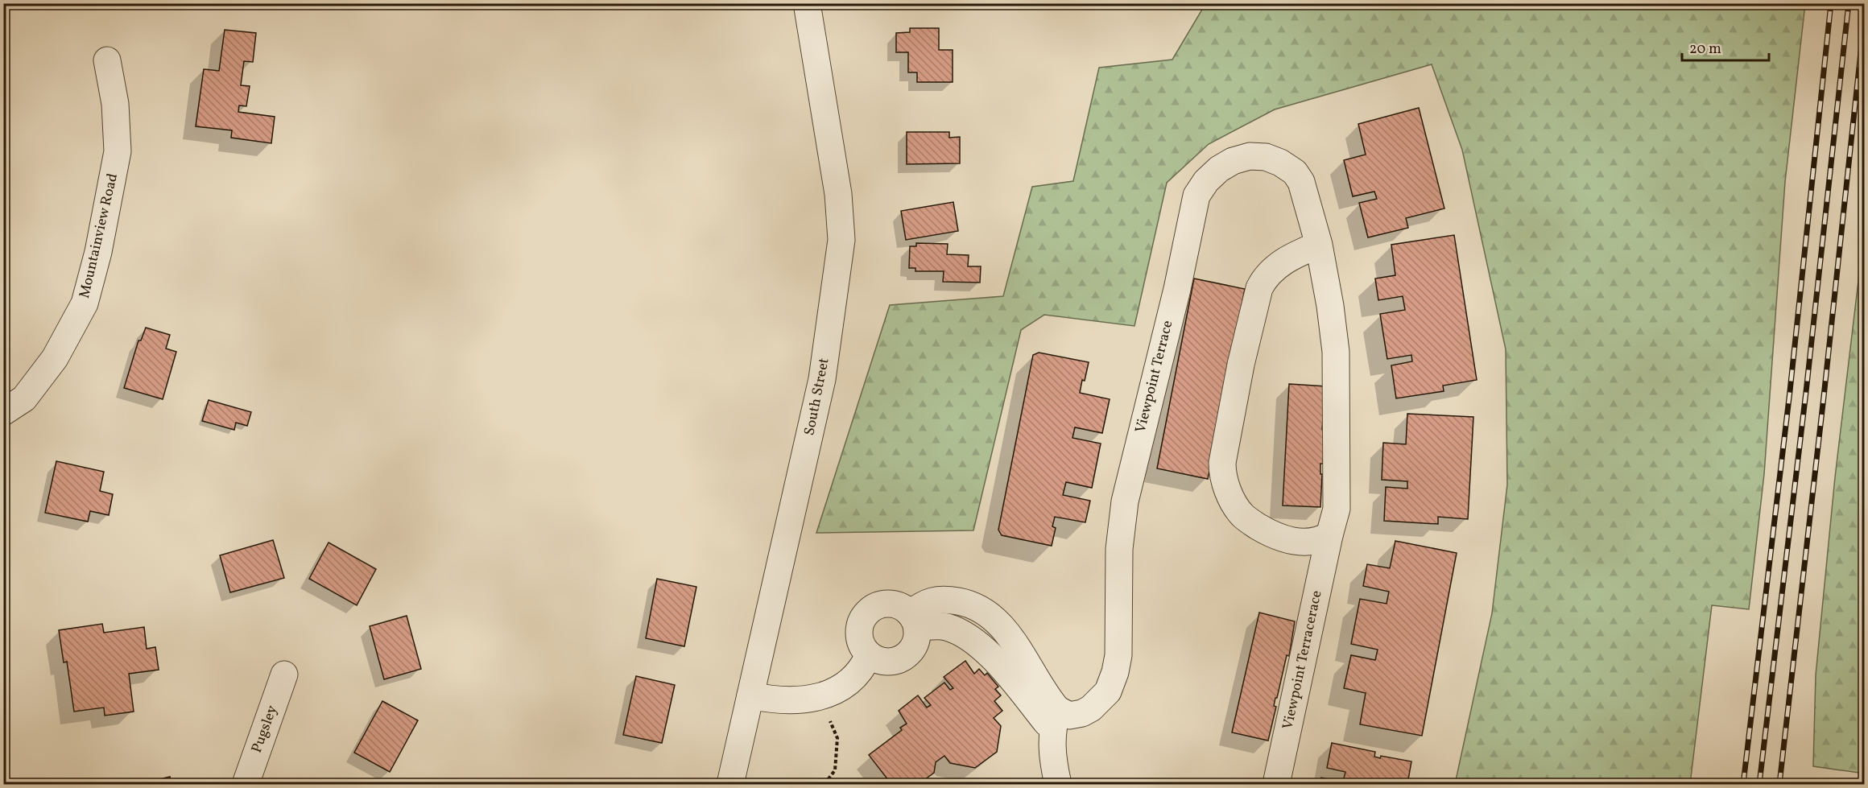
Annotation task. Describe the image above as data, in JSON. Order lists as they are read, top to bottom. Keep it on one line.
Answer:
{"streets":{"street":["Mountainview Road","Viewpoint Terrace","South Street","Viewpoint Terracerace","Pugsley"]},"crossings":[["Viewpoint Terrace","Viewpoint Terracerace"]],"scale_bar":"20 m"}
